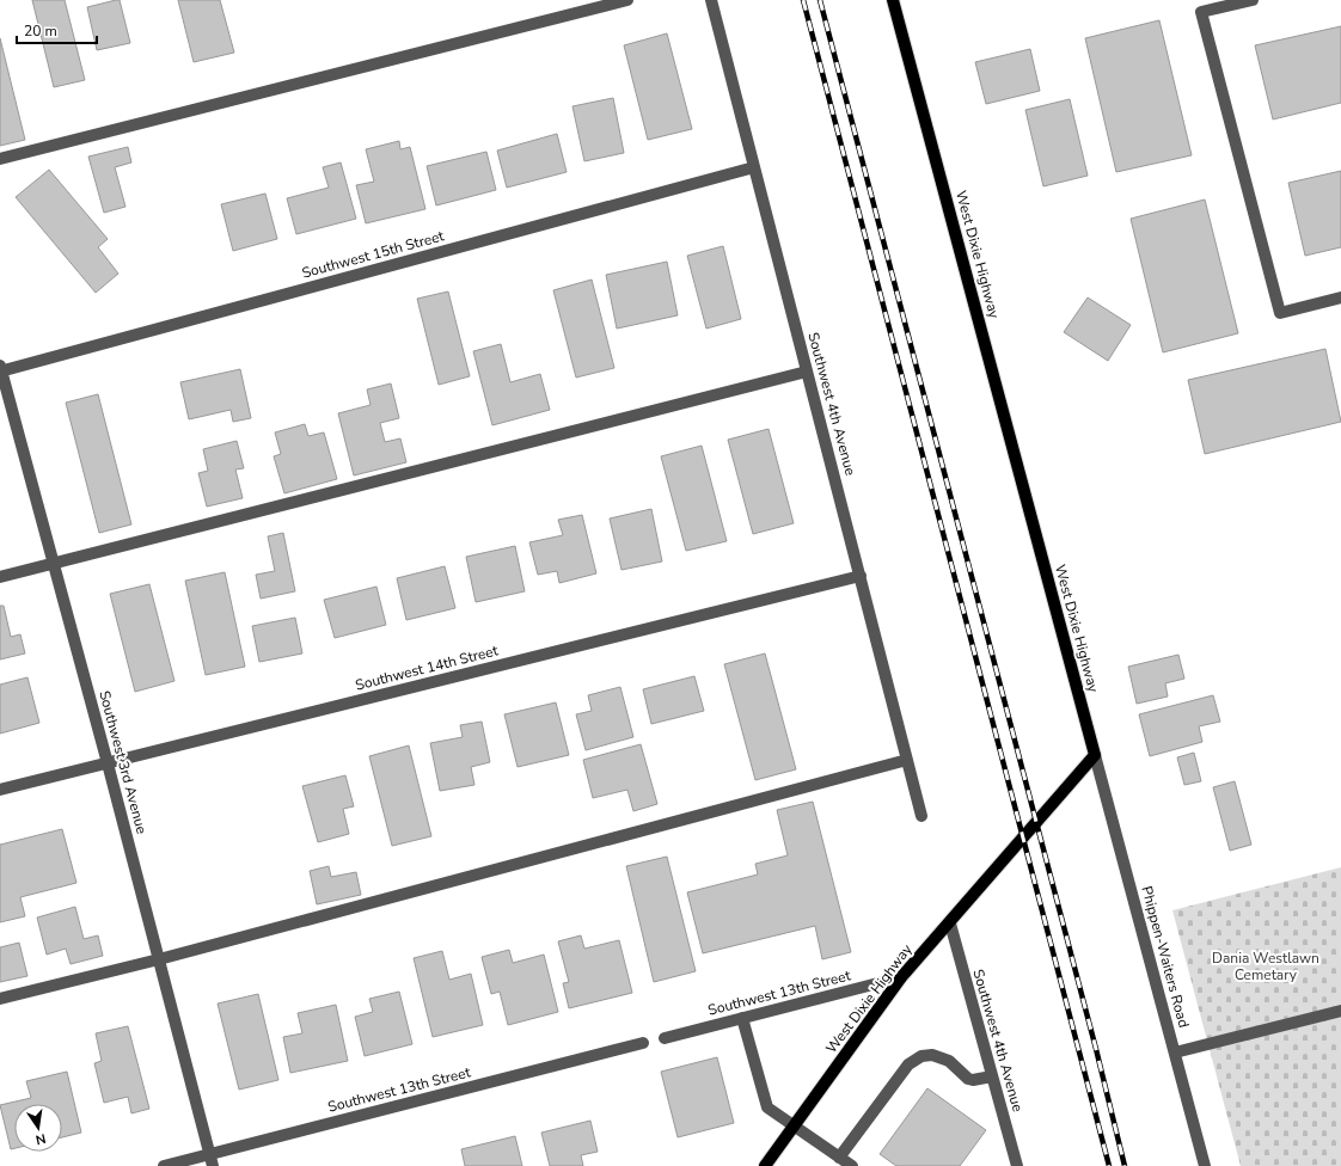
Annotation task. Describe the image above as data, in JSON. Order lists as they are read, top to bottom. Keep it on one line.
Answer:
{"streets":{"main road":["West Dixie Highway"],"street":["Southwest 15th Street","Southwest 4th Avenue","Southwest 14th Street","Southwest 3rd Avenue","Phippen-Waiters Road","Southwest 13th Street"]},"crossings":[["Southwest 15th Street","Southwest 4th Avenue"],["Southwest 15th Street","Southwest 3rd Avenue"],["West Dixie Highway","Southwest 4th Avenue"],["West Dixie Highway","Phippen-Waiters Road"],["West Dixie Highway","Southwest 13th Street"],["Southwest 4th Avenue","Southwest 14th Street"],["Southwest 14th Street","Southwest 3rd Avenue"],["Southwest 3rd Avenue","Southwest 13th Street"]],"parks":["Dania Westlawn Cemetary"],"scale_bar":"20 m","north":"bottom"}
